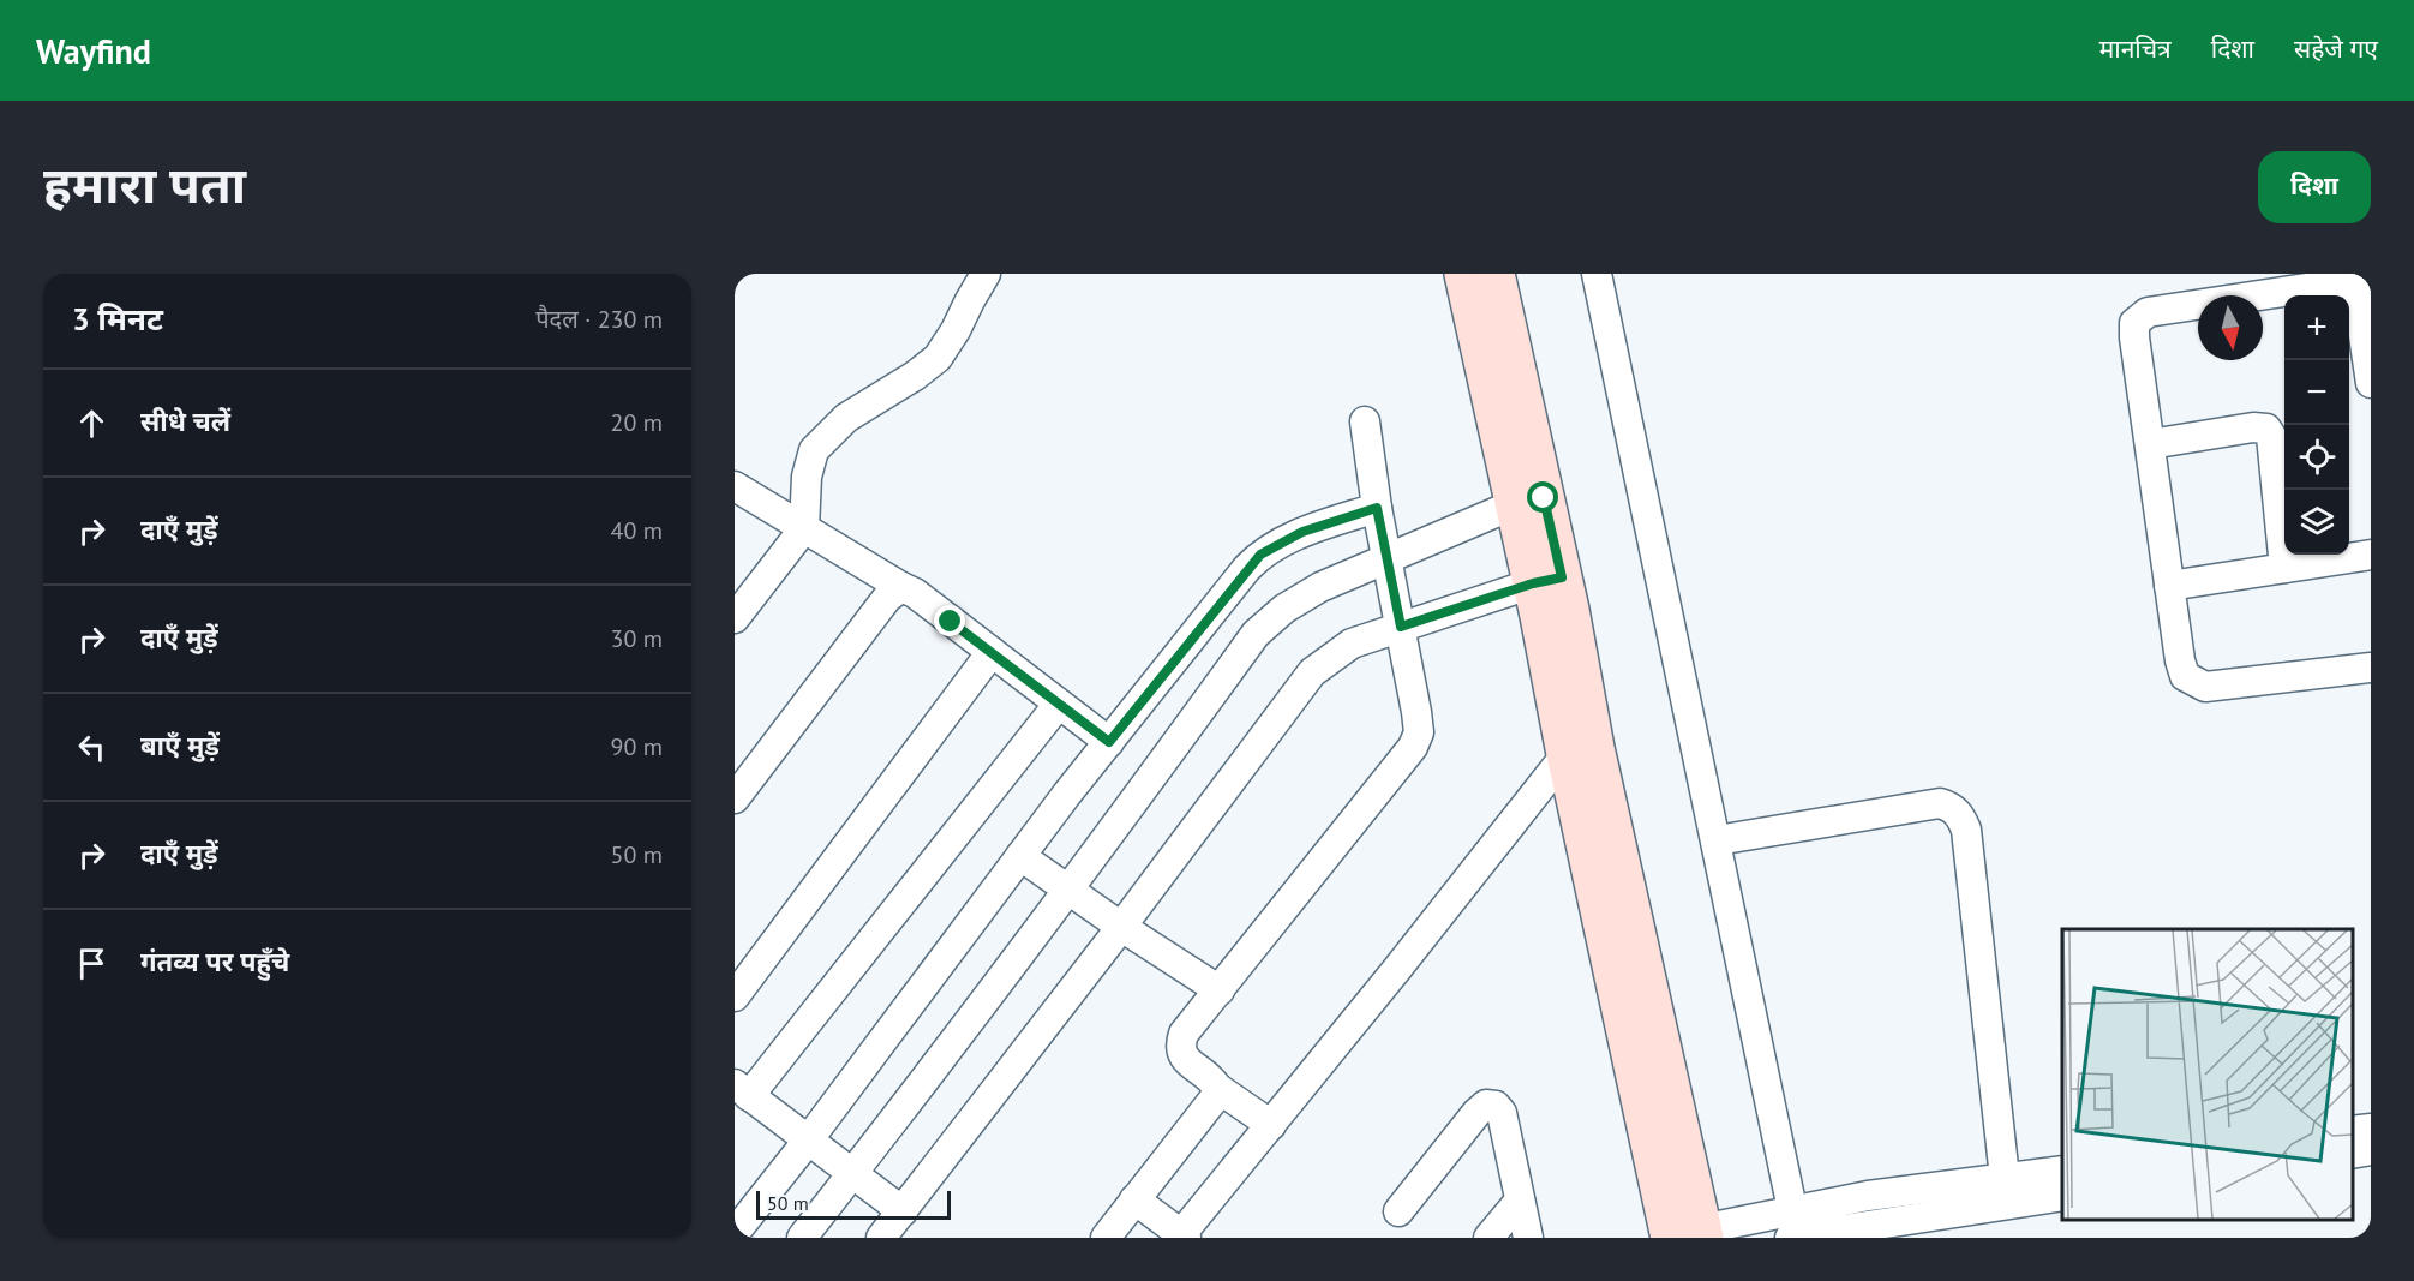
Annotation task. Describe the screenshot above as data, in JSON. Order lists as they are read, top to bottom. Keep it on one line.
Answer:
{"scale_bar":"50 m","north":"bottom","page":{"header":"Wayfind","nav":["मानचित्र","दिशा","सहेजे गए"],"title":"हमारा पता","buttons":"दिशा","heading":["3 मिनट","पैदल · 230 m"],"map_buttons":["+","−"],"list":[["सीधे चलें","20 m"],["दाएँ मुड़ें","40 m"],["दाएँ मुड़ें","30 m"],["बाएँ मुड़ें","90 m"],["दाएँ मुड़ें","50 m"],"गंतव्य पर पहुँचे"],"scale":"50 m"}}
